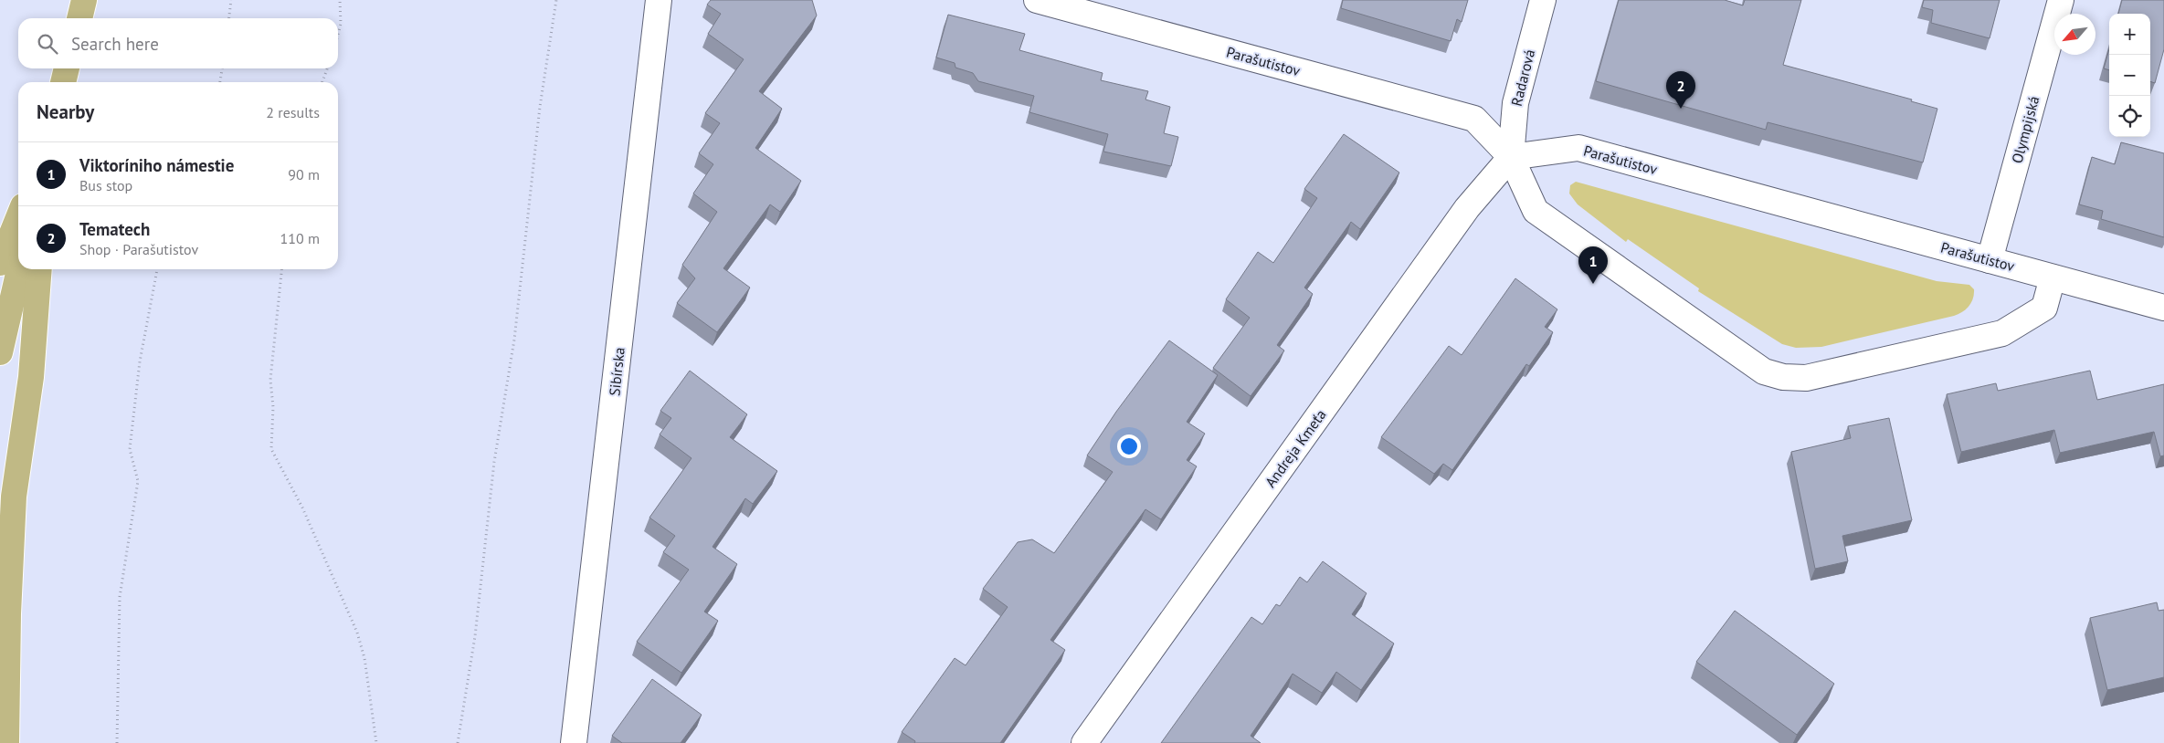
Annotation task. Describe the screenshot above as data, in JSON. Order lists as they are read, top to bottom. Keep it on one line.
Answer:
{"streets":{"street":["Parašutistov","Radarová","Olympijská","Sibírska","Andreja Kmeťa"]},"crossings":[["Parašutistov","Radarová"],["Parašutistov","Olympijská"],["Parašutistov","Andreja Kmeťa"],["Radarová","Andreja Kmeťa"]],"north":"bottom left","page":{"map_buttons":["+","−"],"search":"Search here","pins":["2","1"],"heading":["Nearby","2 results"],"list":[{"mark":"1","name":"Viktoríniho námestie","note":"Bus stop","value":"90 m"},{"mark":"2","name":"Tematech","note":"Shop · Parašutistov","value":"110 m"}]}}
